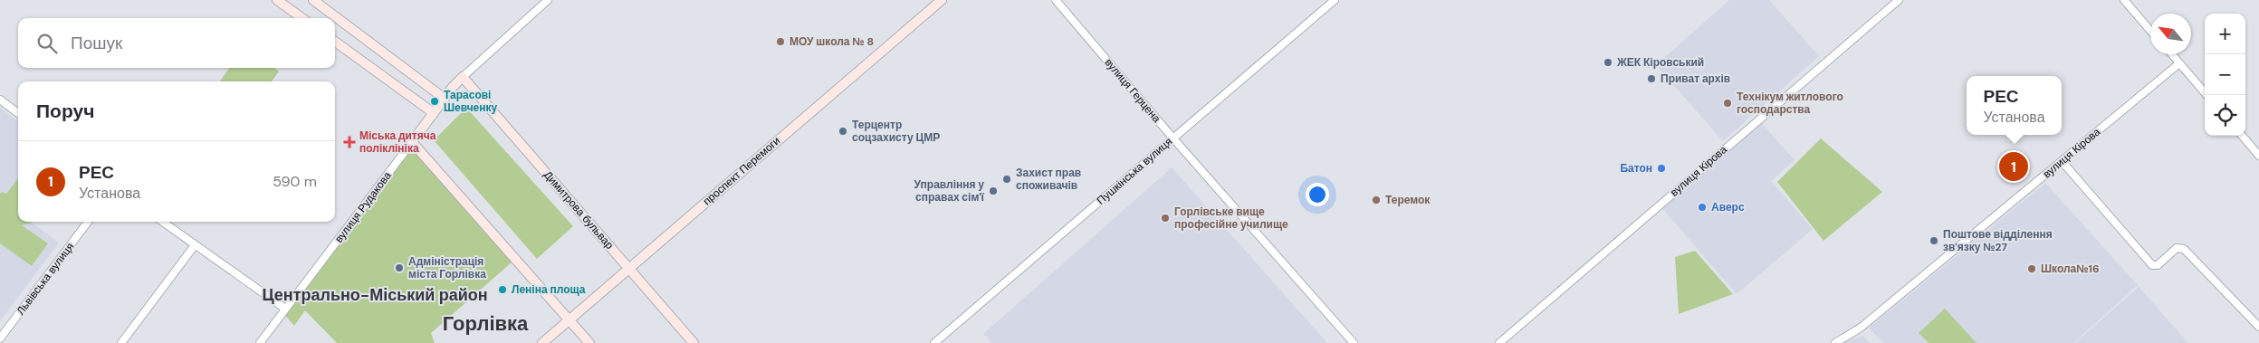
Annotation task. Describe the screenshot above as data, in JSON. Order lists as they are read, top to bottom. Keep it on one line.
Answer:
{"streets":{"street":["вулиця Герцена","вулиця Кірова","проспект Перемоги","Пушкінська вулиця","вулиця Рудакова","Димитрова бульвар","Львівська вулиця"]},"crossings":[["вулиця Герцена","Пушкінська вулиця"],["проспект Перемоги","Димитрова бульвар"],["вулиця Рудакова","Димитрова бульвар"]],"districts":["Центрально-Міський район","Горлівка"],"places":{"other":["МОУ школа № 8","ЖЕК Кіровський","Приват архів","Тарасові Шевченку","Технікум житлового господарства","Терцентр соцзахисту ЦМР","Батон","Захист прав споживачів","Управління у справах сім'ї","Теремок","Аверс","Горлівське вище професійне училище","Поштове відділення зв'язку №27","Адміністрація міста Горлівка","Школа№16","Леніна площа"],"health":["Міська дитяча поліклініка"]},"north":"top left","page":{"map_buttons":["+","−"],"search":"Пошук","popup":["РЕС","Установа"],"heading":"Поруч","list":[{"mark":"1","name":"РЕС","note":"Установа","value":"590 m"}],"pins":"1"}}
